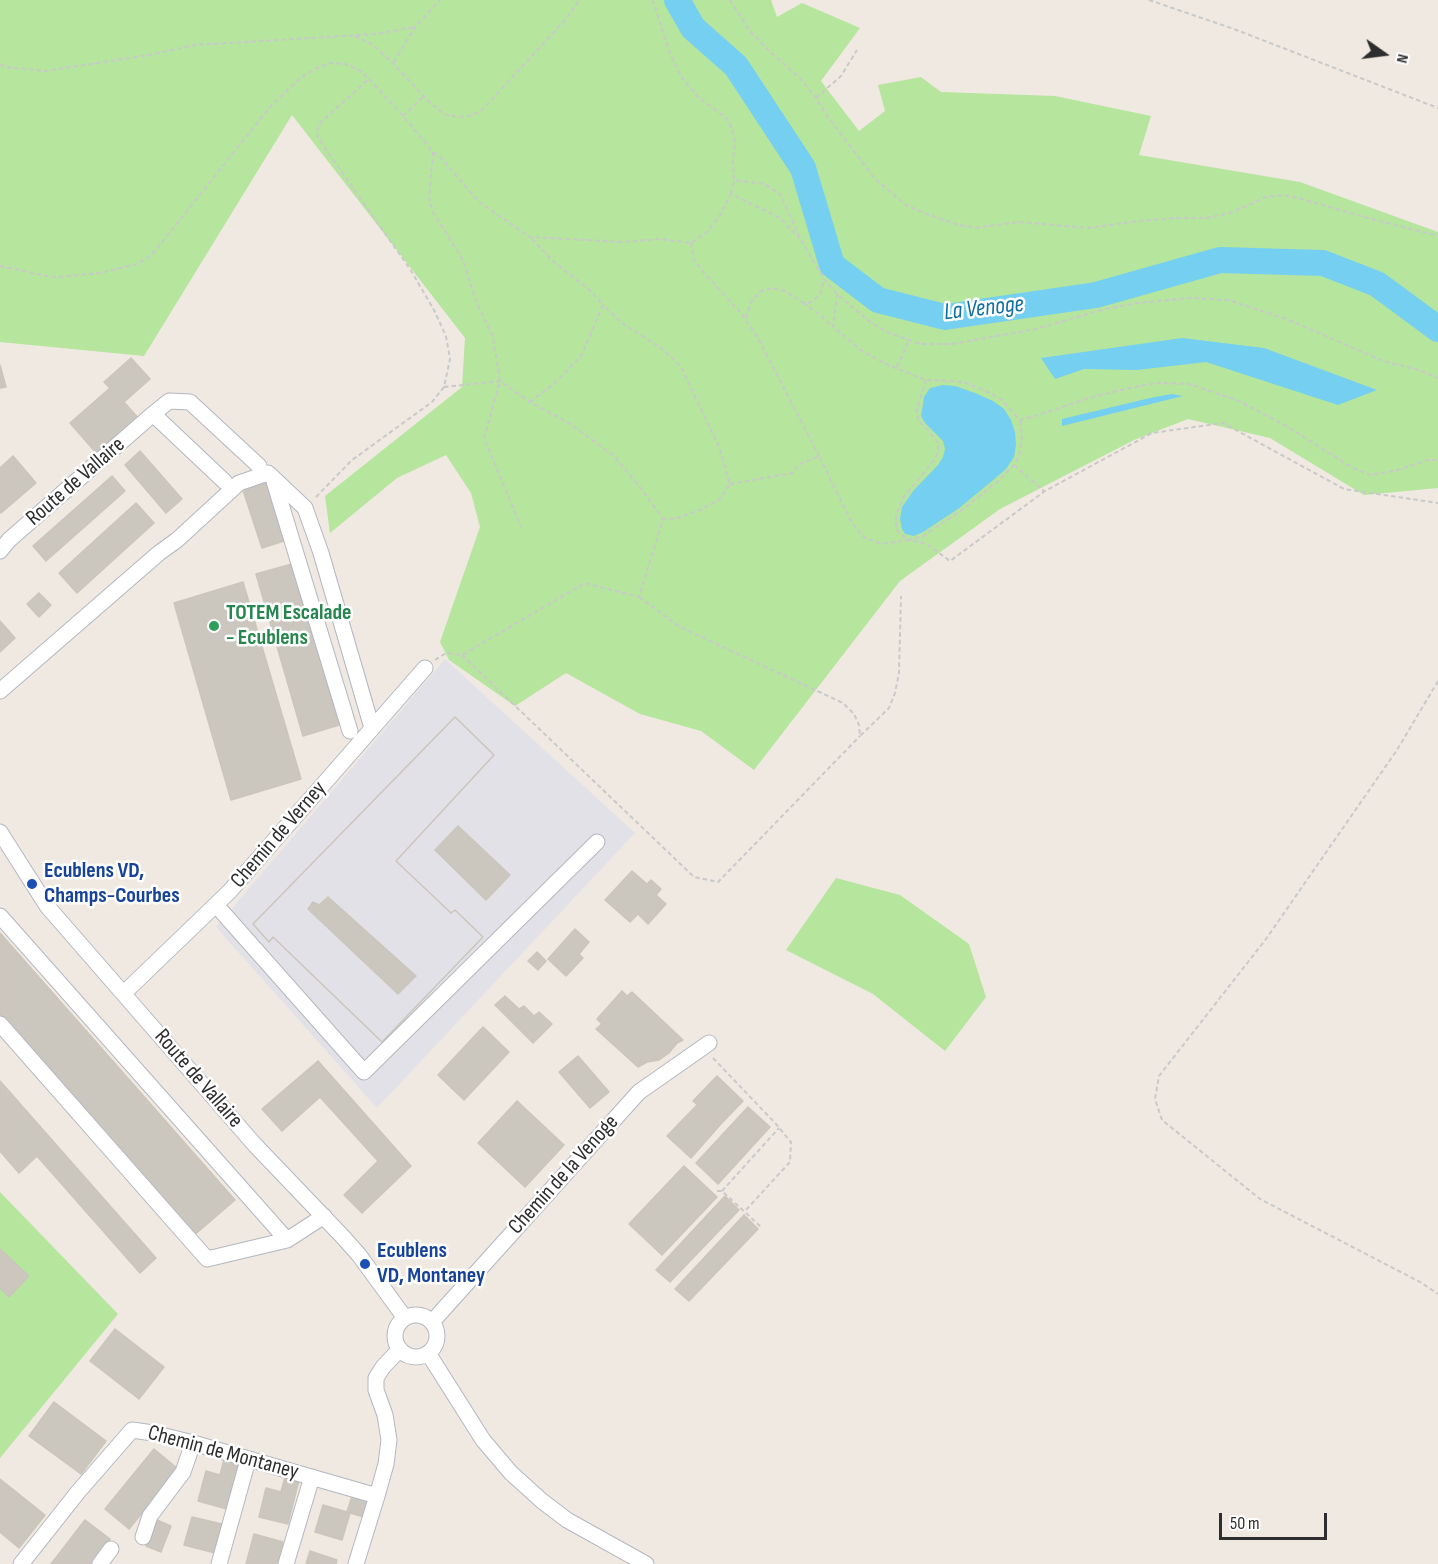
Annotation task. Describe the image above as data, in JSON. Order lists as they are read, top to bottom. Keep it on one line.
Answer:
{"streets":{"street":["Route de Vallaire","Chemin de Verney","Chemin de la Venoge","Chemin de Montaney"]},"crossings":[["Route de Vallaire","Chemin de Verney"],["Route de Vallaire","Chemin de la Venoge"]],"water":["La Venoge"],"places":["TOTEM Escalade - Ecublens","Ecublens VD, Champs-Courbes","Ecublens VD, Montaney"],"scale_bar":"50 m","north":"right"}
